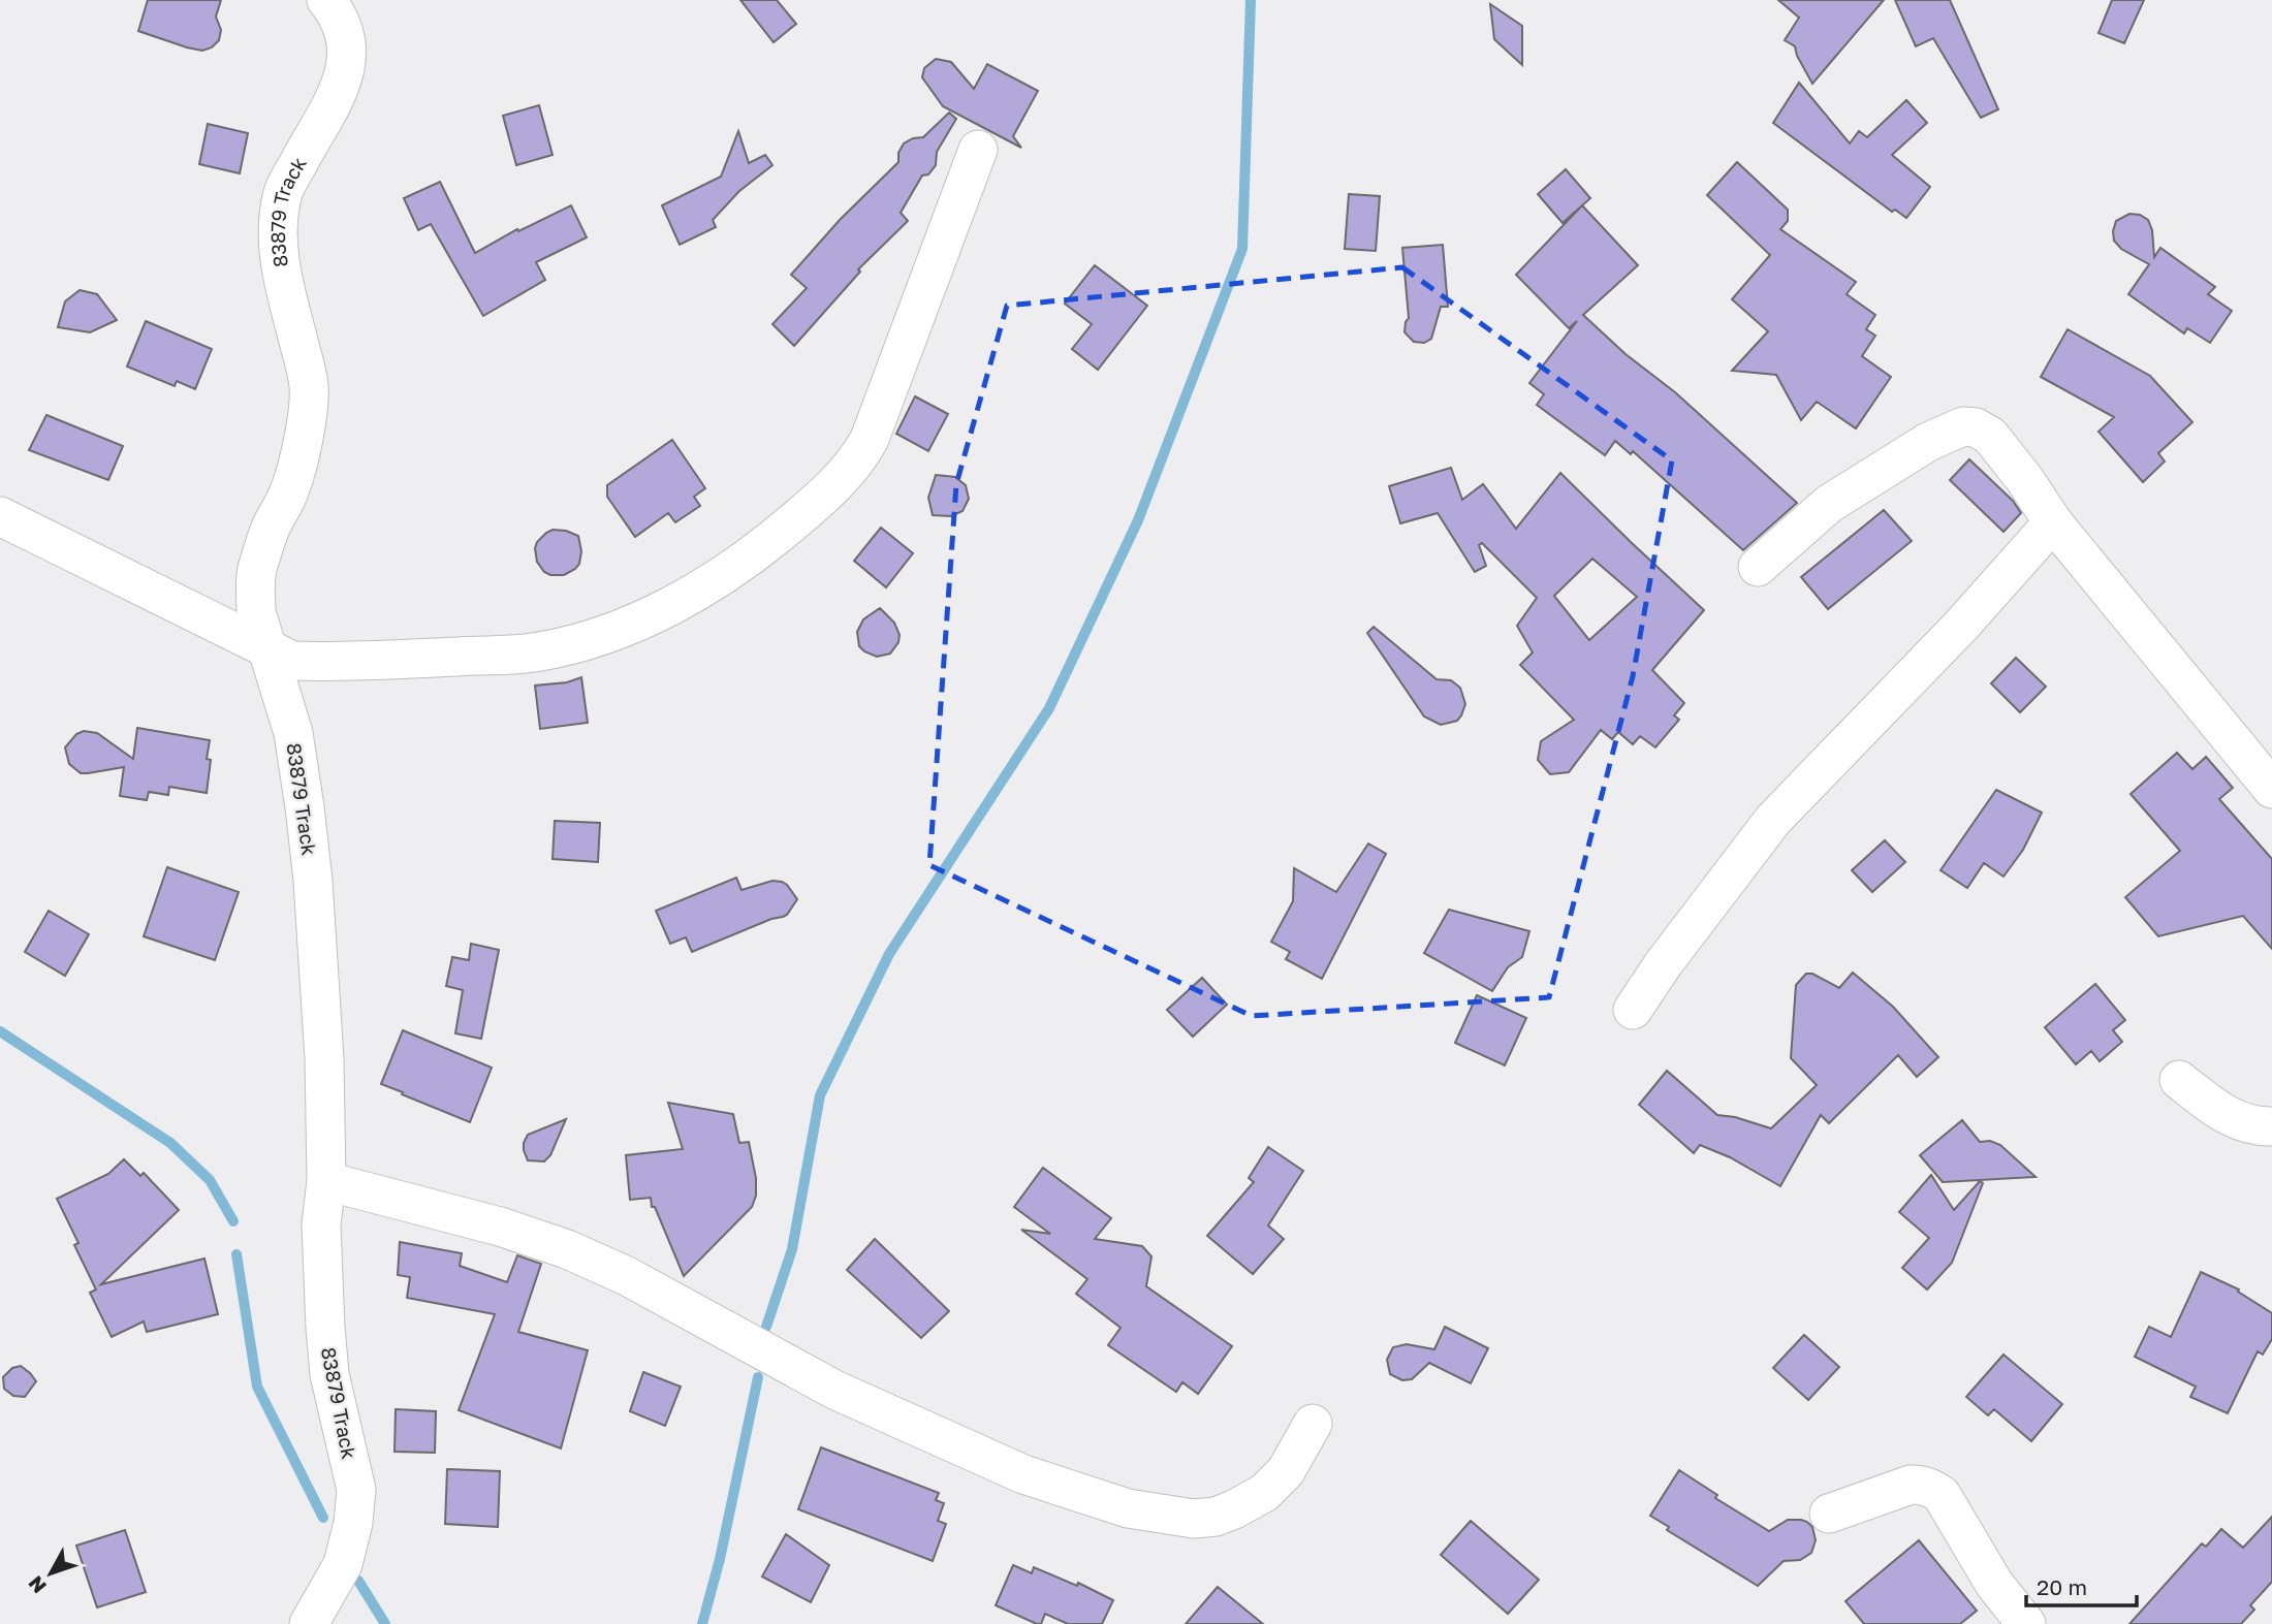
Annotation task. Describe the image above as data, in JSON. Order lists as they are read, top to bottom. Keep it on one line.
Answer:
{"streets":{"street":["83879 Track"]},"scale_bar":"20 m","north":"bottom left"}
